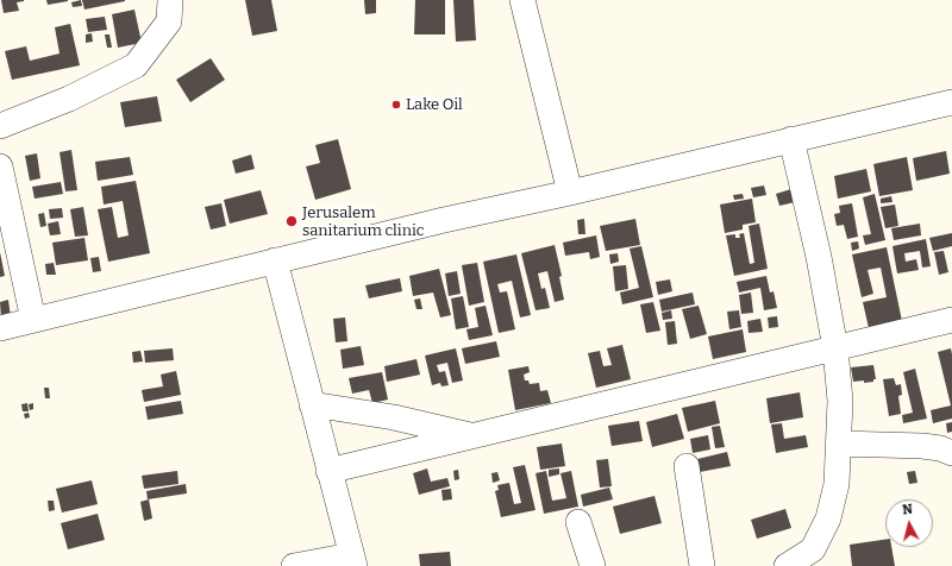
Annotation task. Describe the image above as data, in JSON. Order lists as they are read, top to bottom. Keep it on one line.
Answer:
{"places":["Lake Oil","Jerusalem sanitarium clinic"],"north":"top"}
